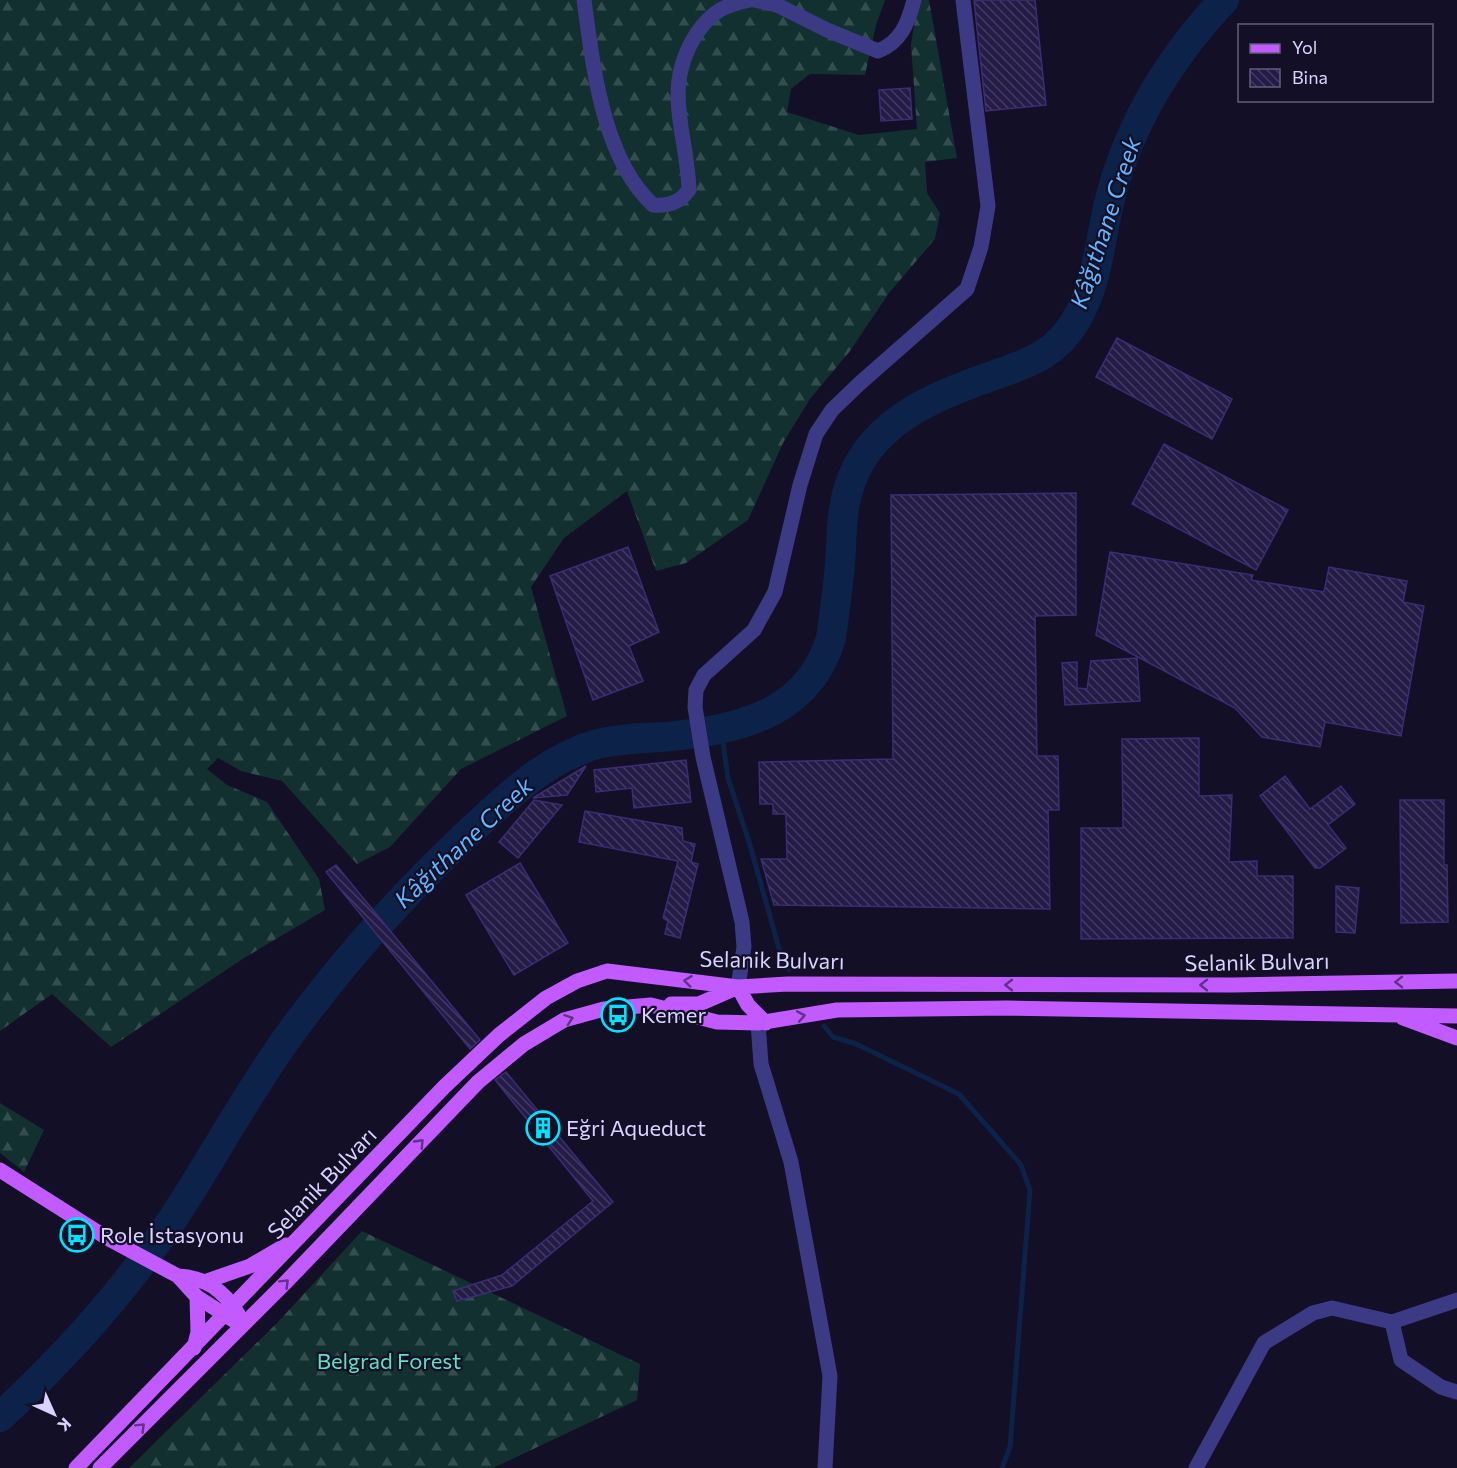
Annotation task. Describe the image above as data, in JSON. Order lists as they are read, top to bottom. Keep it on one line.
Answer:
{"streets":{"main road":["Selanik Bulvarı"]},"water":["Kâğıthane Creek"],"parks":["Belgrad Forest"],"places":{"bus stop":["Kemer","Role İstasyonu"],"building":["Eğri Aqueduct"]},"legend":["Yol","Bina"],"north":"bottom right"}
